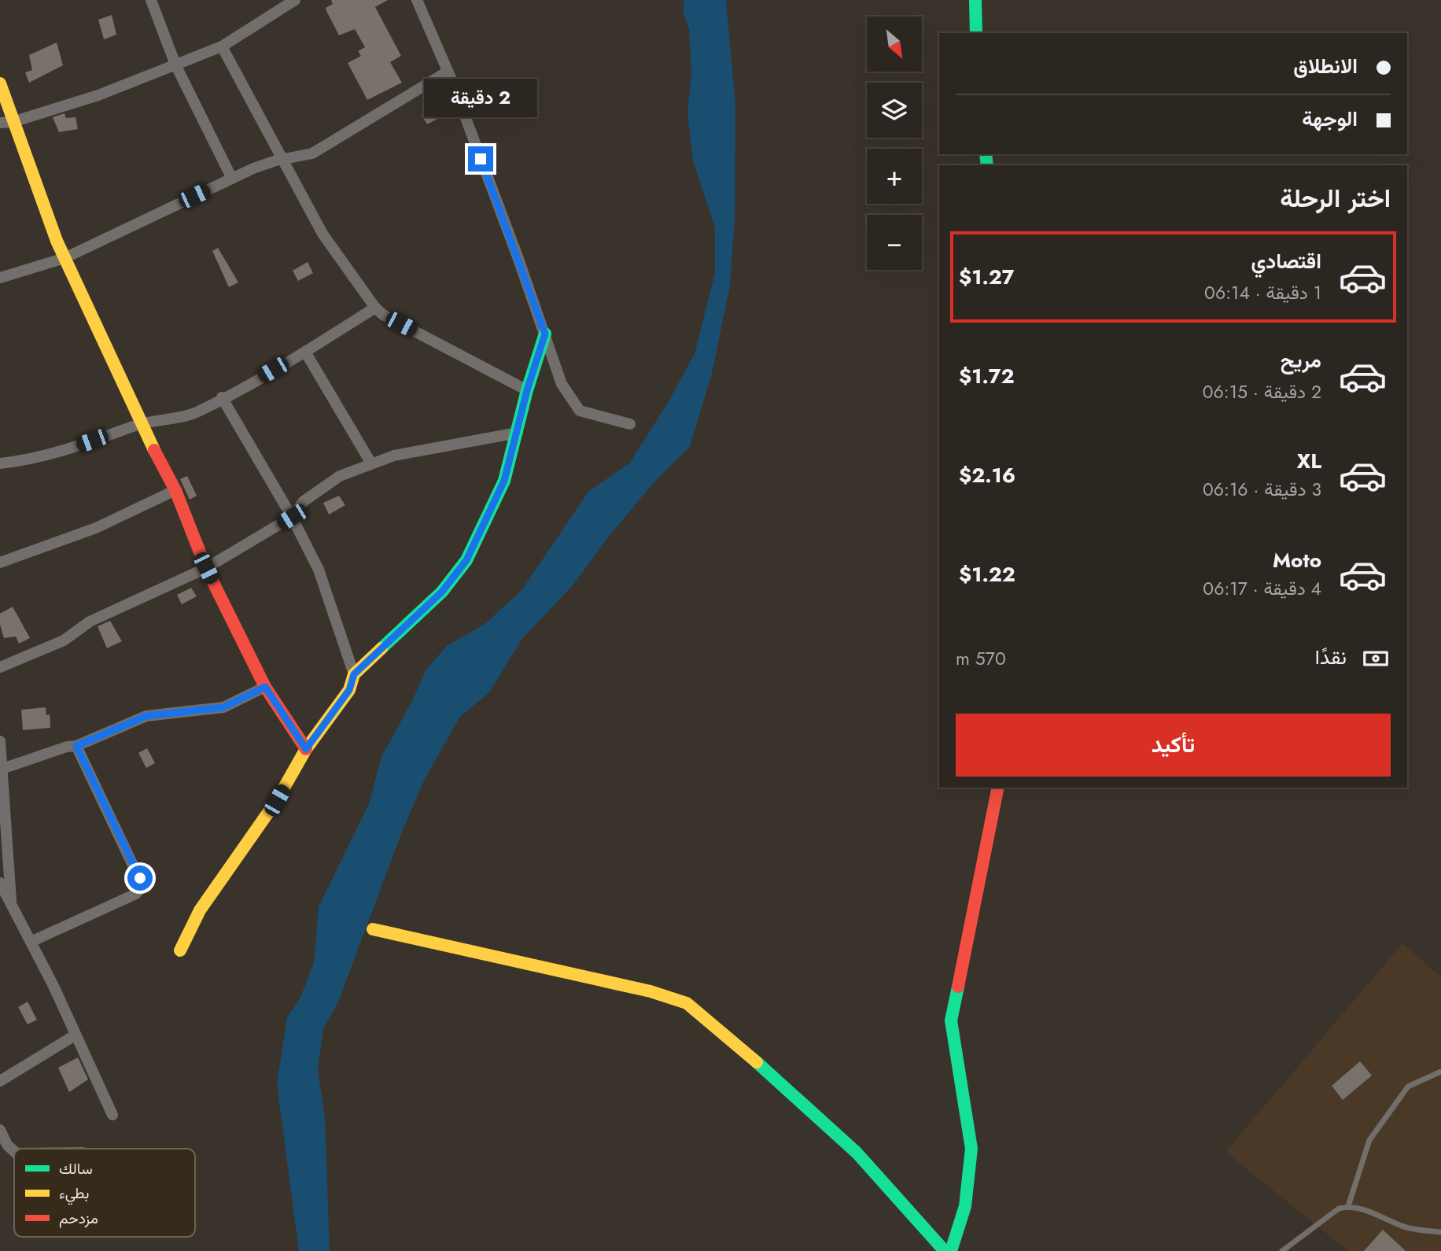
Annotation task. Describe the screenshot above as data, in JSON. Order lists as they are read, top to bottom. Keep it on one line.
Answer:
{"legend":["سالك","بطيء","مزدحم"],"north":"bottom right","page":{"map_buttons":["+","−"],"banner":["الانطلاق","الوجهة"],"bubble":"2 دقيقة","heading":"اختر الرحلة","list":[{"name":"اقتصادي","note":"1 دقيقة · 06:14","value":"$1.27"},{"name":"مريح","note":"2 دقيقة · 06:15","value":"$1.72"},{"name":"XL","note":"3 دقيقة · 06:16","value":"$2.16"},{"name":"Moto","note":"4 دقيقة · 06:17","value":"$1.22"}],"pay":["نقدًا","570 m"],"buttons":"تأكيد"}}
